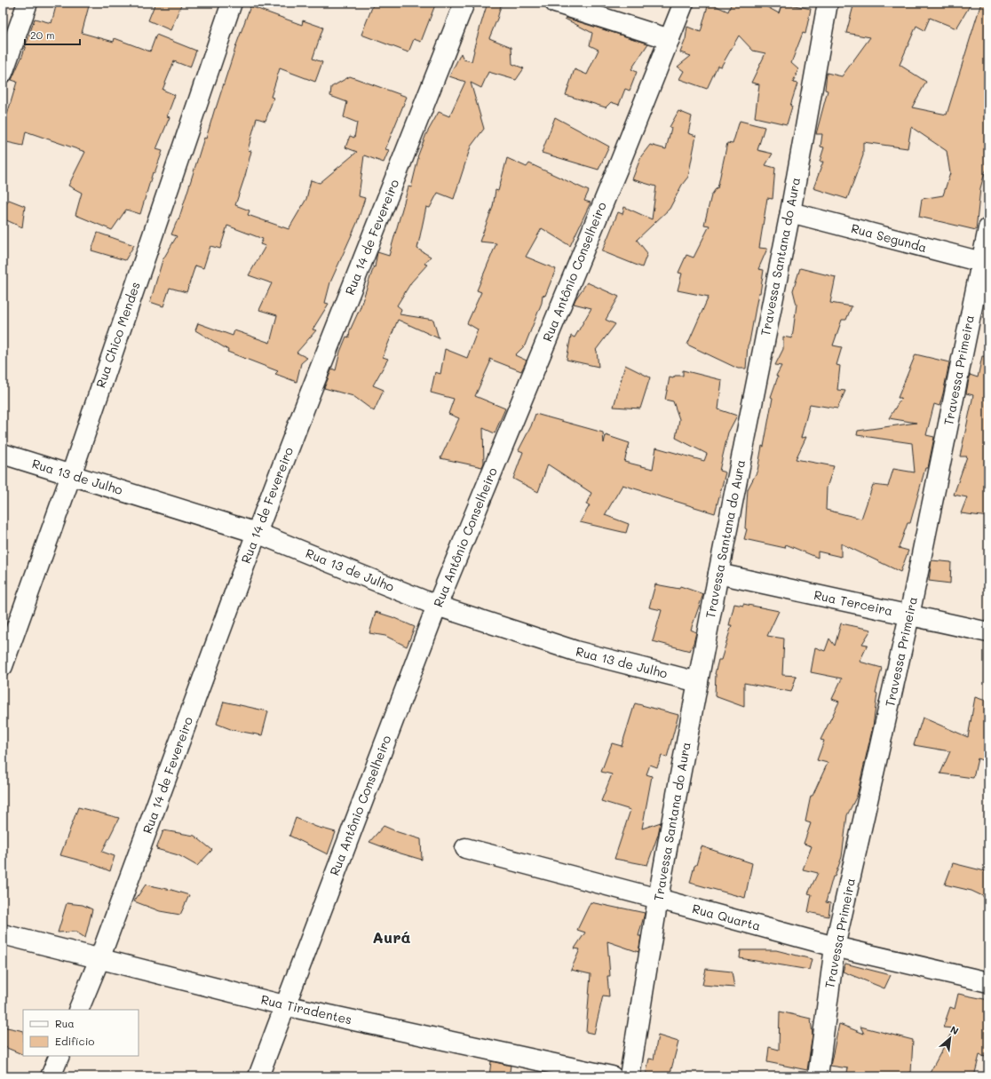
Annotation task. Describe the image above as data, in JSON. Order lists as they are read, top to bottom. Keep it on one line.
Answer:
{"streets":{"street":["Rua 14 de Fevereiro","Rua Segunda","Travessa Santana do Aura","Rua Antônio Conselheiro","Rua Chico Mendes","Travessa Primeira","Rua 13 de Julho","Rua Terceira","Rua Quarta","Rua Tiradentes"]},"crossings":[["Rua 14 de Fevereiro","Rua 13 de Julho"],["Rua 14 de Fevereiro","Rua Tiradentes"],["Rua Segunda","Travessa Santana do Aura"],["Rua Segunda","Travessa Primeira"],["Travessa Santana do Aura","Rua 13 de Julho"],["Travessa Santana do Aura","Rua Terceira"],["Travessa Santana do Aura","Rua Quarta"],["Rua Antônio Conselheiro","Rua 13 de Julho"],["Rua Antônio Conselheiro","Rua Tiradentes"],["Rua Chico Mendes","Rua 13 de Julho"],["Travessa Primeira","Rua Terceira"],["Travessa Primeira","Rua Quarta"]],"districts":["Aurá"],"legend":["Rua","Edifício"],"scale_bar":"20 m","north":"top right"}
